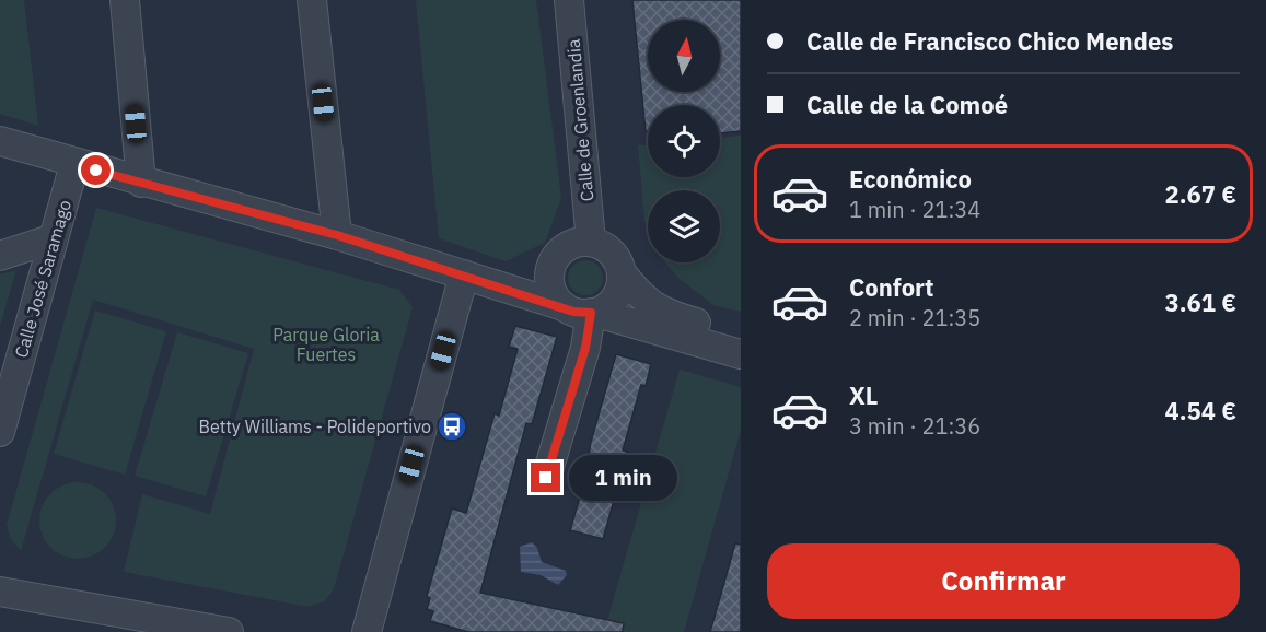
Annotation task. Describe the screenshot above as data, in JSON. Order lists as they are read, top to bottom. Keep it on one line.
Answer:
{"streets":{"street":["Calle de Groenlandia","Calle José Saramago"]},"parks":["Parque Gloria Fuertes"],"places":{"bus stop":["Betty Williams - Polideportivo"]},"north":"top","page":{"banner":["Calle de Francisco Chico Mendes","Calle de la Comoé"],"list":[{"name":"Económico","note":"1 min · 21:34","value":"2.67 €"},{"name":"Confort","note":"2 min · 21:35","value":"3.61 €"},{"name":"XL","note":"3 min · 21:36","value":"4.54 €"}],"bubble":"1 min","buttons":"Confirmar"}}
